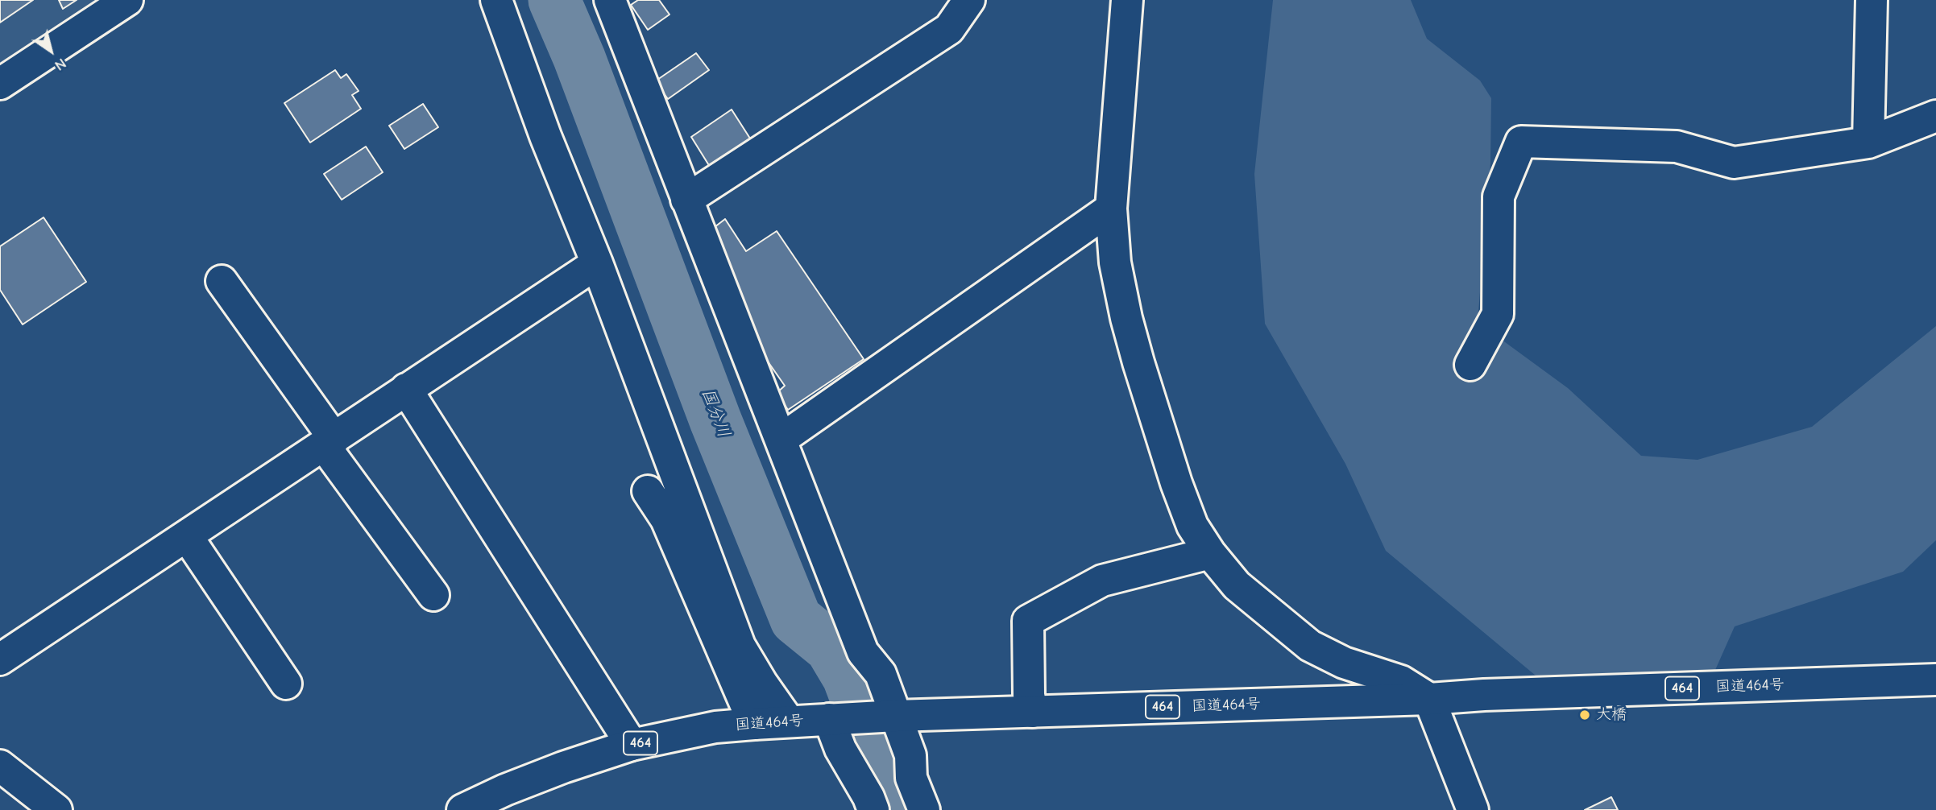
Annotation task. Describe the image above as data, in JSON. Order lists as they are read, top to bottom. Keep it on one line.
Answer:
{"streets":{"main road":["国道464号","464"]},"water":["国分川"],"places":["大橋"],"north":"bottom right"}
